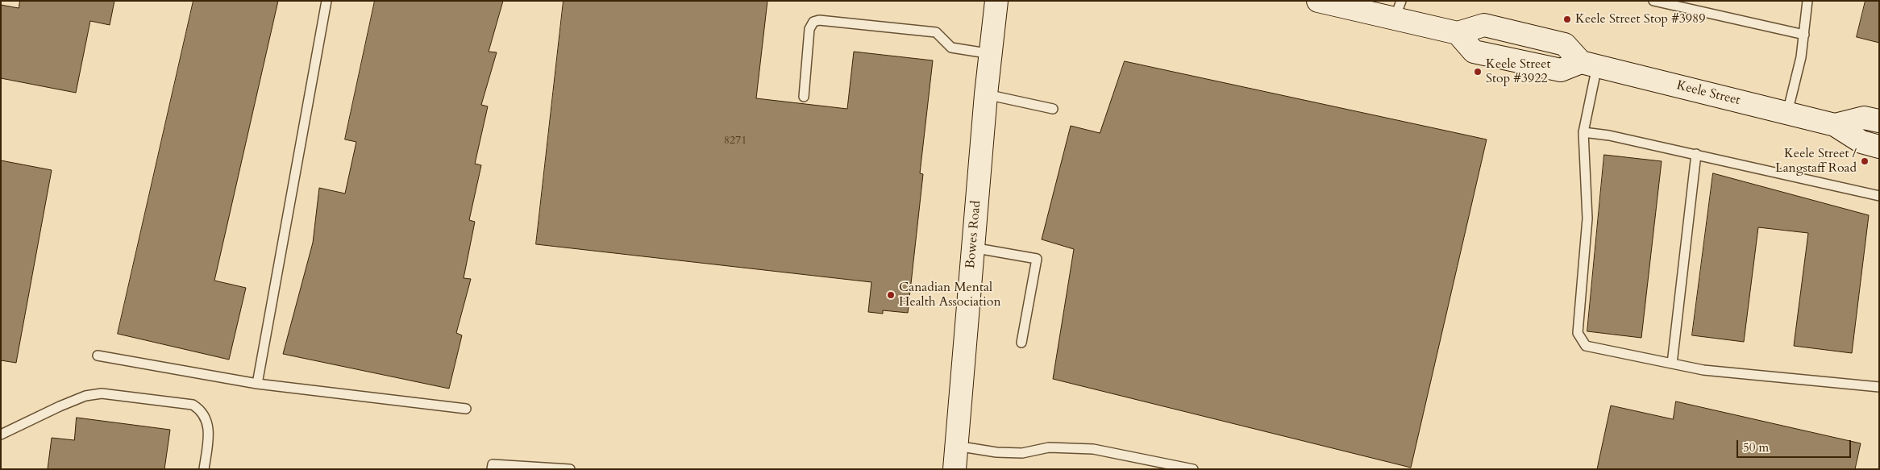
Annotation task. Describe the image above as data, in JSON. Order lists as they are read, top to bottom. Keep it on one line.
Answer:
{"streets":{"main road":["Keele Street","Bowes Road"]},"places":["Keele Street Stop #3989","Keele Street Stop #3922","Keele Street / Langstaff Road","Canadian Mental Health Association"],"house_numbers":["8271"],"scale_bar":"50 m"}
